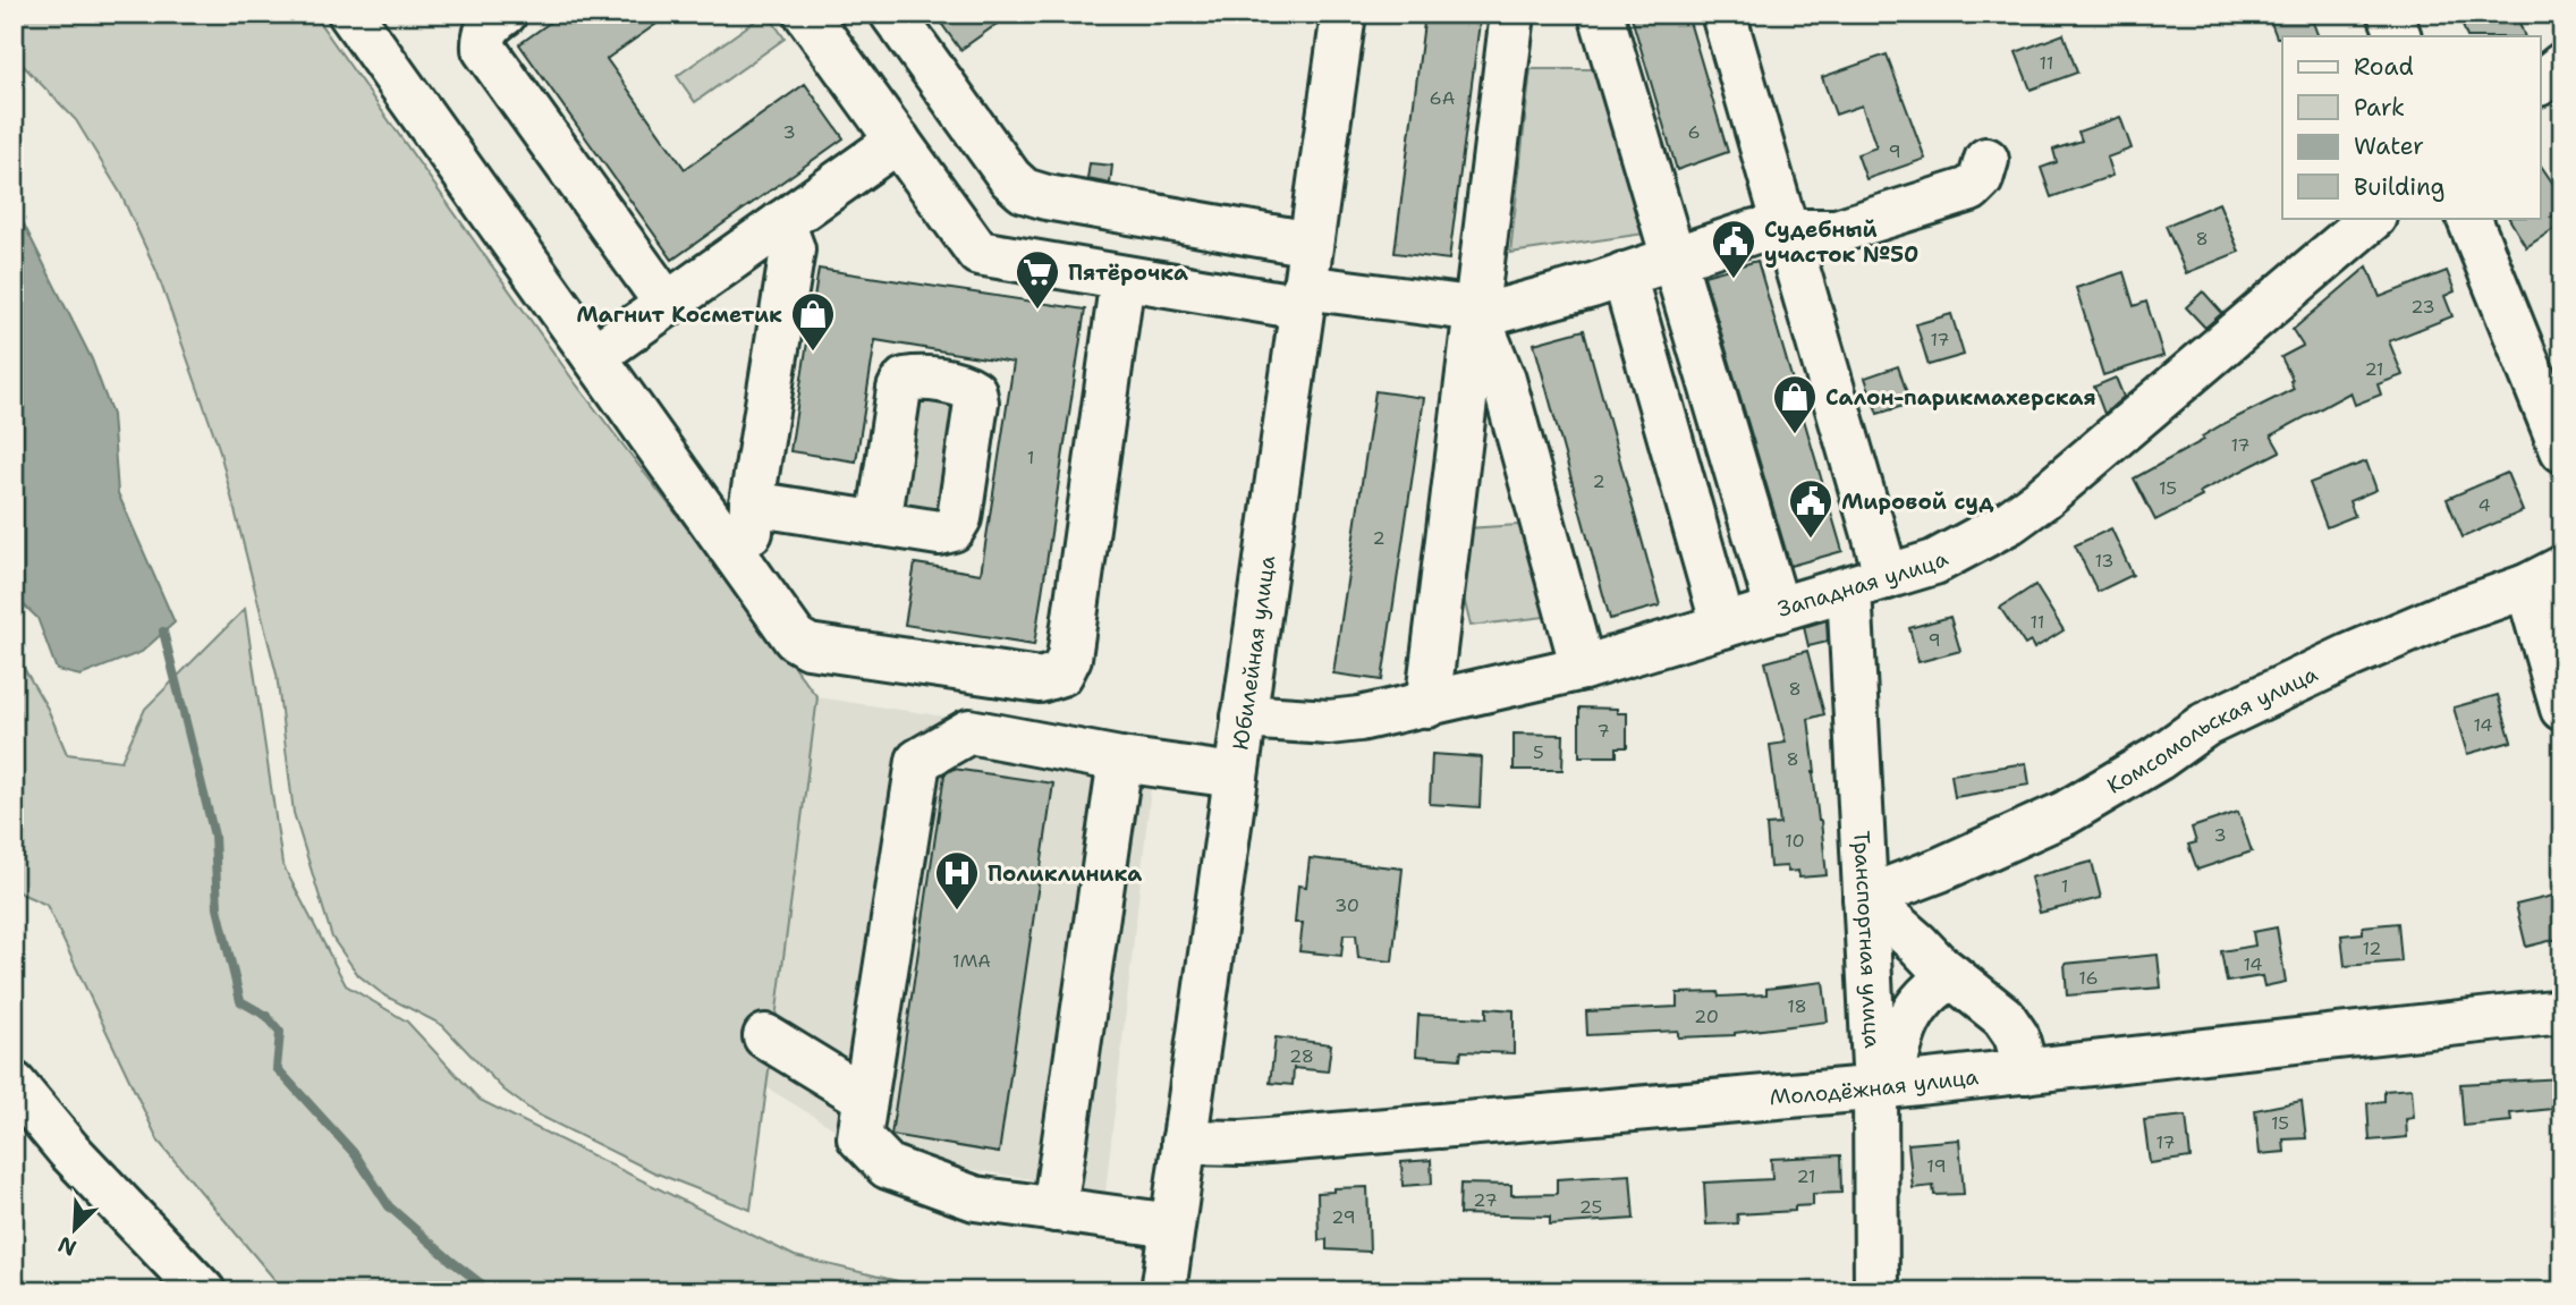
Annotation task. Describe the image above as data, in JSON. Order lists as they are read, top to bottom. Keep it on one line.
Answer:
{"streets":{"street":["Западная улица","Юбилейная улица","Комсомольская улица","Транспортная улица","Молодёжная улица"]},"crossings":[["Западная улица","Юбилейная улица"],["Западная улица","Транспортная улица"],["Юбилейная улица","Молодёжная улица"],["Комсомольская улица","Транспортная улица"],["Транспортная улица","Молодёжная улица"]],"places":{"public building":["Судебный участок №50","Мировой суд"],"supermarket":["Пятёрочка"],"shop":["Магнит Косметик","Салон-парикмахерская"],"hospital":["Поликлиника"]},"house_numbers":["11","6А","3","6","9","8","23","17","21","17","1","2","15","4","2","13","11","9","8","14","7","5","8","3","10","1","30","12","1МА","14","16","18","20","28","15","17","19","21","27","25","29"],"legend":["Road","Park","Water","Building"],"north":"bottom left"}
